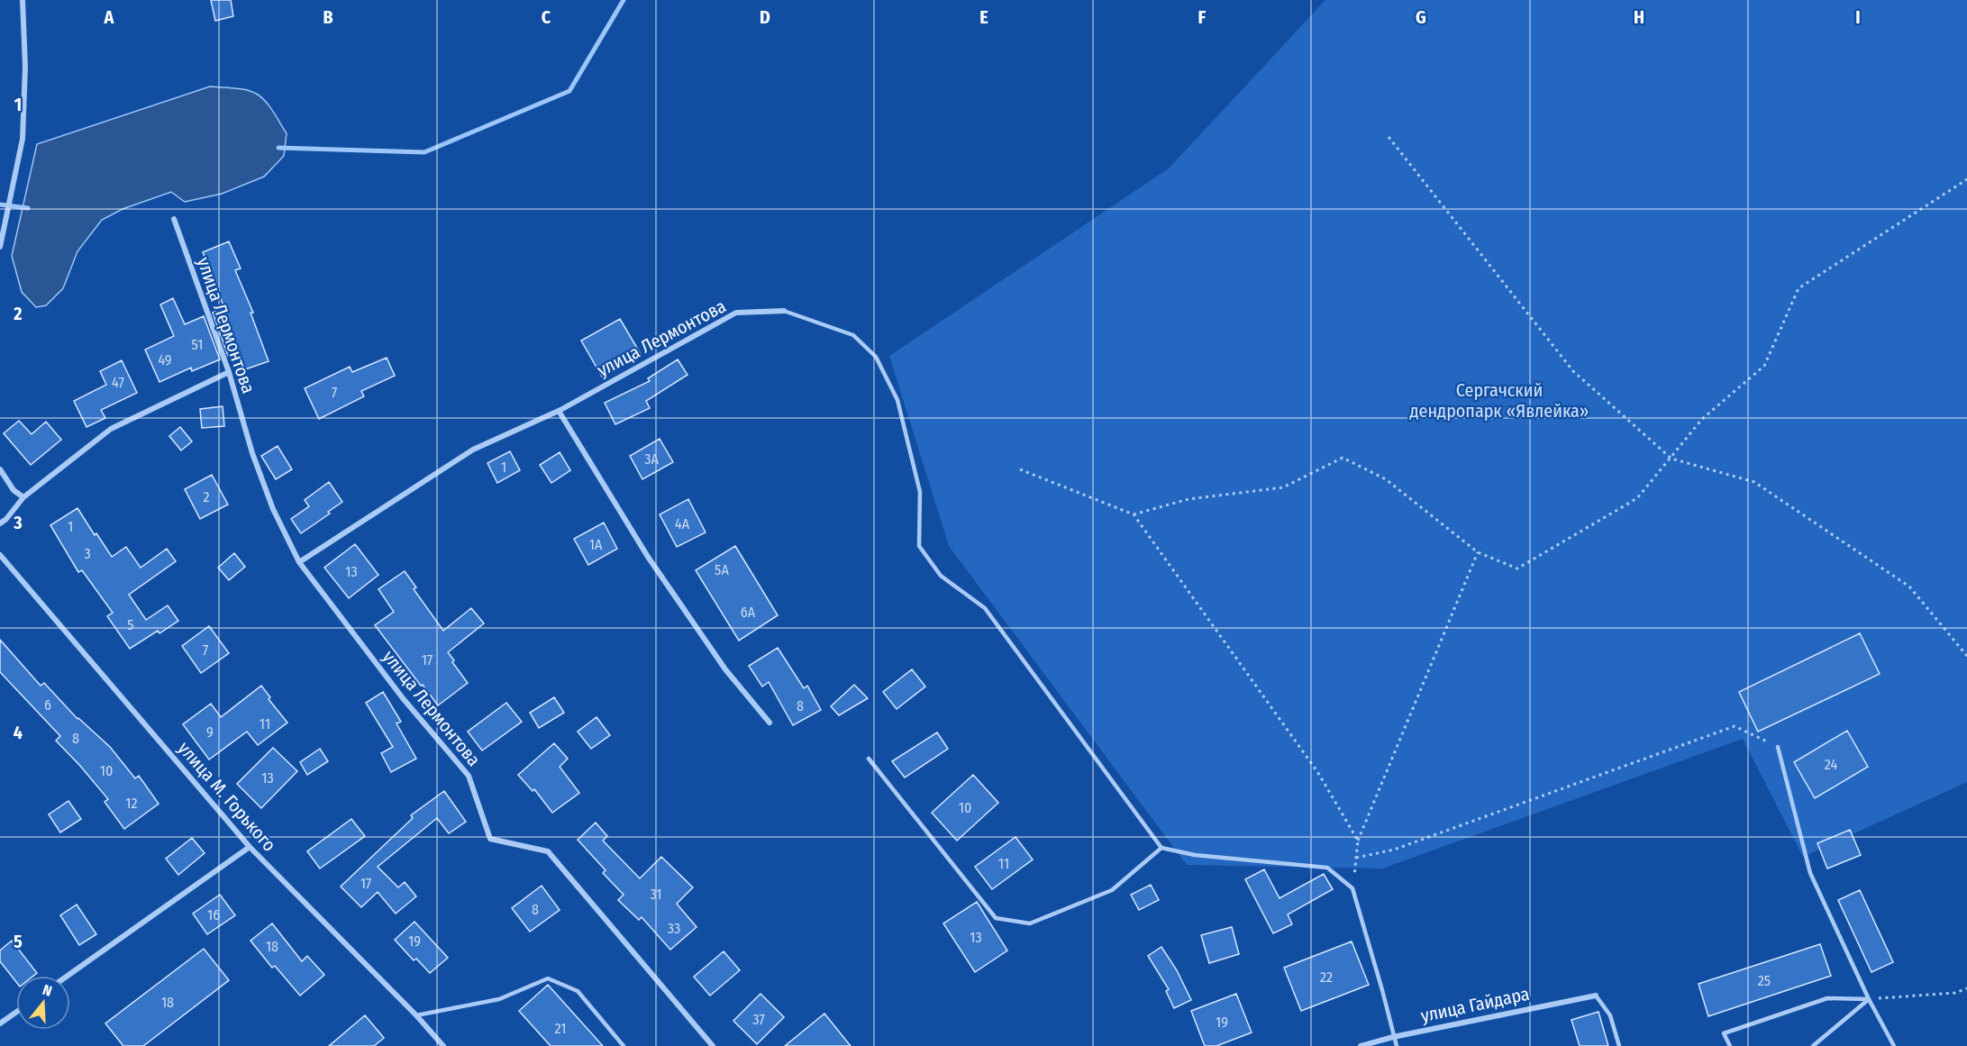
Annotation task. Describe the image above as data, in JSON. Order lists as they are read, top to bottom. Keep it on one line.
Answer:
{"streets":{"street":["улица Лермонтова","улица М. Горького","улица Гайдара"]},"parks":["Сергачский дендропарк «Явлейка»"],"house_numbers":["51","49","47","7","3А","1","2","4А","1","1А","3","5А","13","6А","5","7","17","6","8","11","9","8","24","10","13","12","10","11","17","31","8","16","33","13","19","18","22","25","18","37","19","21"],"north":"top","grid":{"columns":["A","B","C","D","E","F","G","H","I"],"rows":["1","2","3","4","5"]}}
